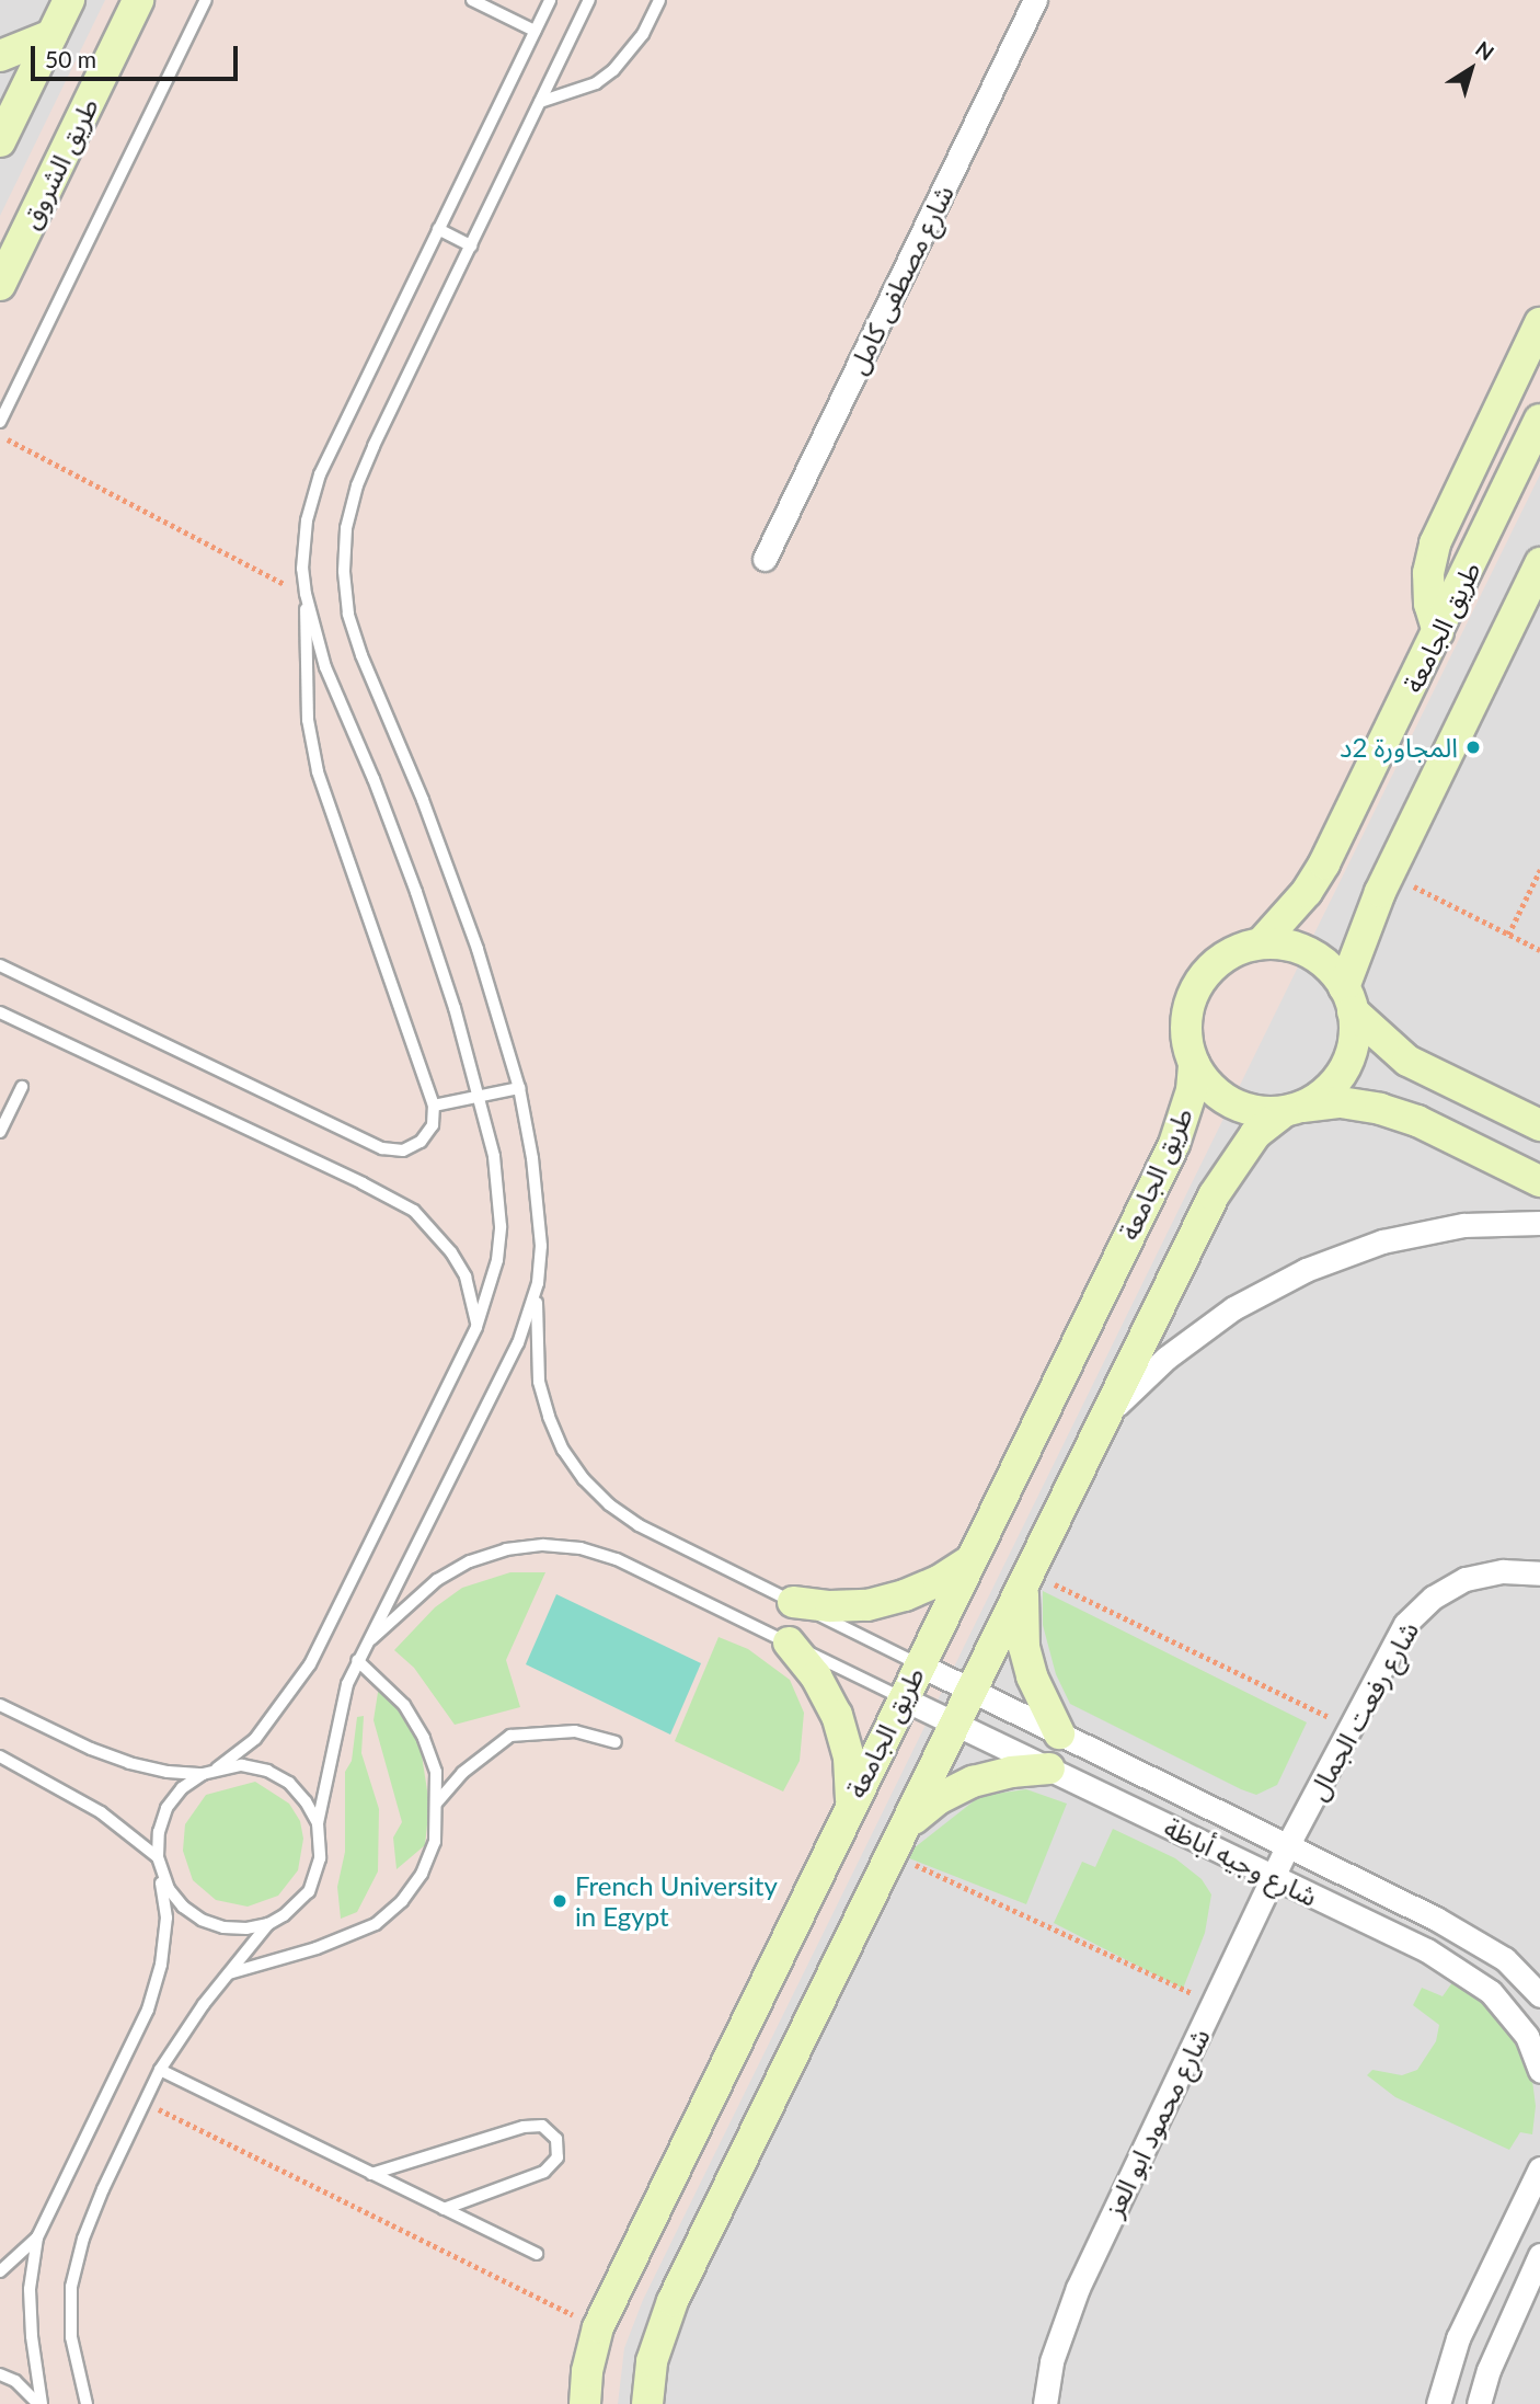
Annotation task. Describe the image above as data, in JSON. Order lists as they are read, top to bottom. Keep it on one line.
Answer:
{"streets":{"street":["طريق الشروق","شارع مصطفى كامل","طريق الجامعة","شارع رفعت الجمال","شارع وجيه أباظة","شارع محمود ابو العز"]},"crossings":[["طريق الجامعة","شارع وجيه أباظة"],["شارع رفعت الجمال","شارع وجيه أباظة"],["شارع رفعت الجمال","شارع محمود ابو العز"],["شارع وجيه أباظة","شارع محمود ابو العز"]],"places":["المجاورة 2د","French University in Egypt"],"scale_bar":"50 m","north":"top right"}
